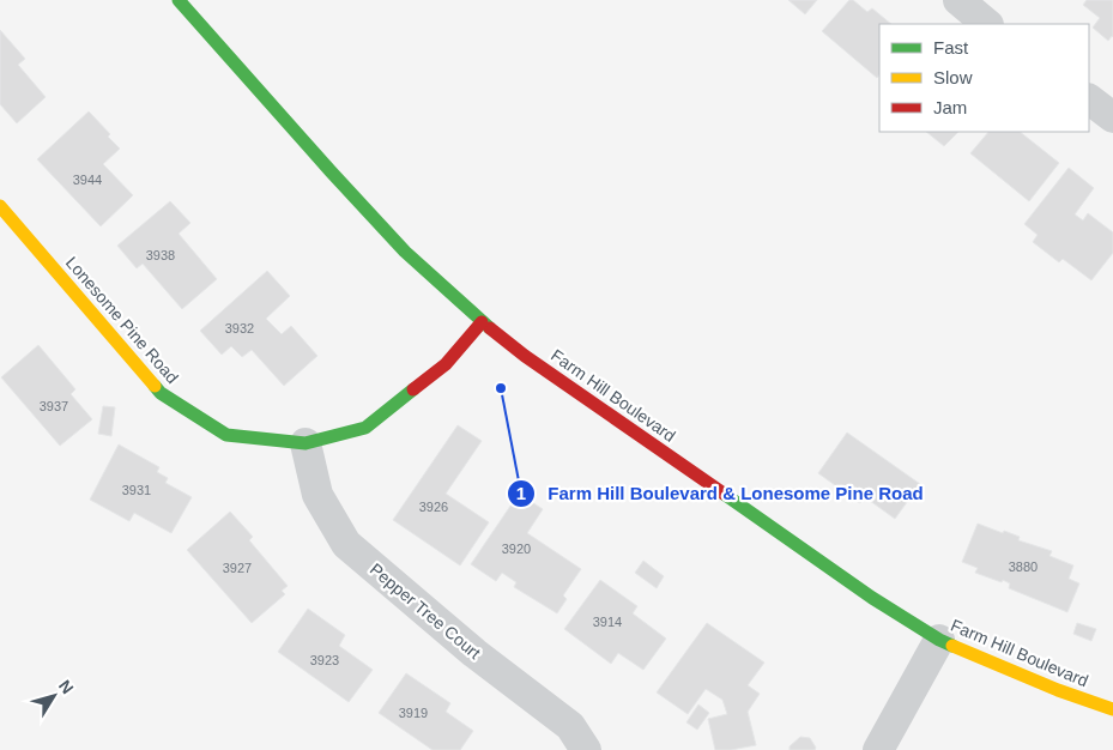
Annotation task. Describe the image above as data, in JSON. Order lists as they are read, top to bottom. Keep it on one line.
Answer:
{"streets":{"main road":["Lonesome Pine Road","Farm Hill Boulevard"],"street":["Pepper Tree Court"]},"crossings":[["Lonesome Pine Road","Farm Hill Boulevard"],["Lonesome Pine Road","Pepper Tree Court"]],"places":["Farm Hill Boulevard & Lonesome Pine Road"],"house_numbers":["3944","3938","3932","3937","3931","3926","3920","3880","3927","3914","3923","3919"],"legend":["Fast","Slow","Jam"],"north":"top right"}
